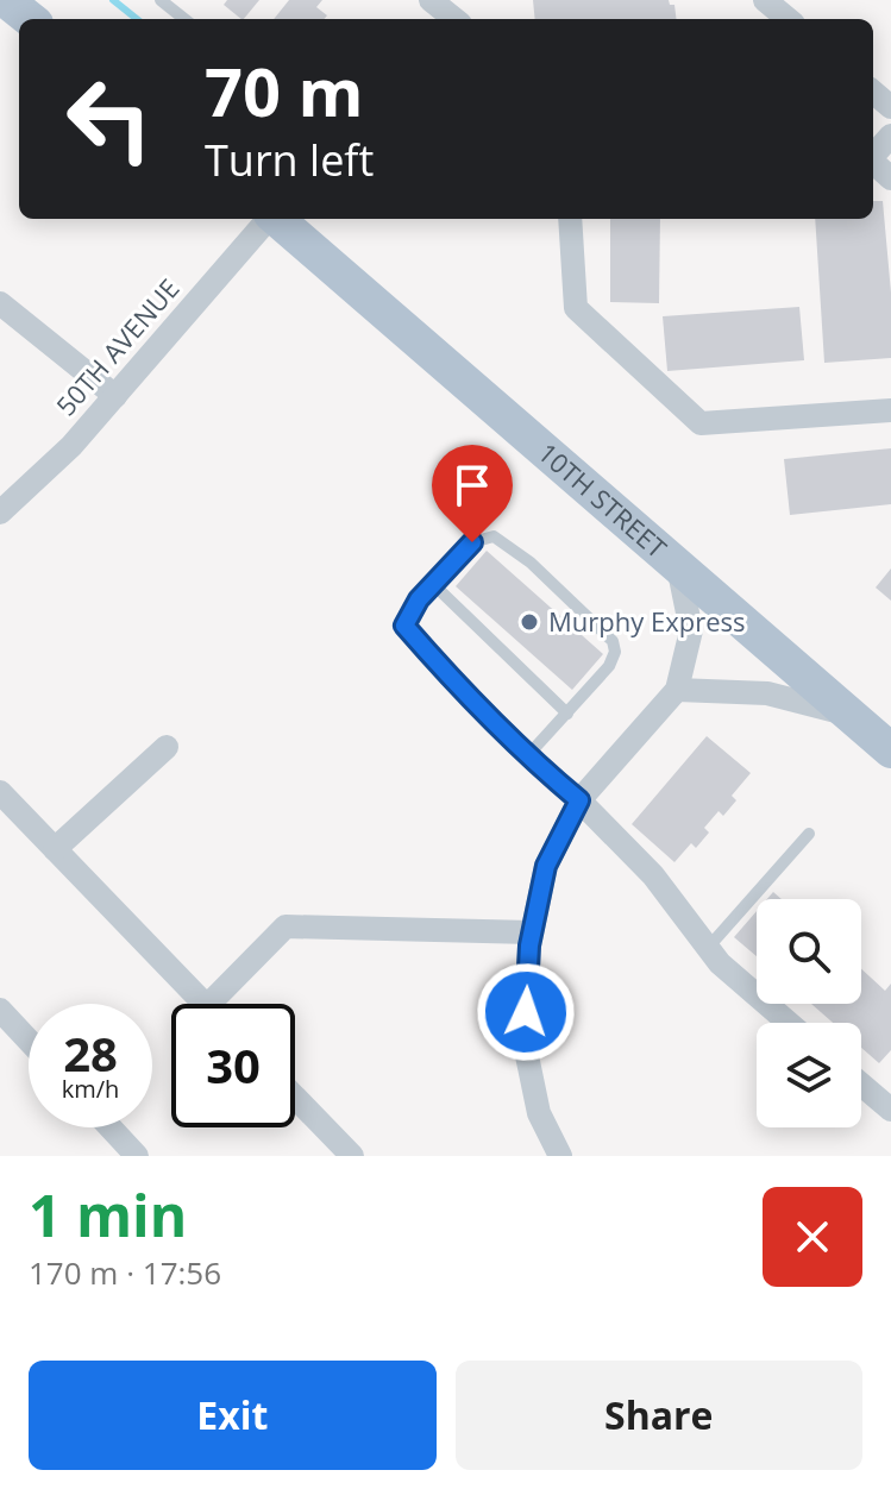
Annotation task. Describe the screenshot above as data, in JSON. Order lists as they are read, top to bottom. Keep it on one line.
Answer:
{"streets":{"main road":["10TH STREET"],"street":["50TH AVENUE"]},"places":["Murphy Express"],"page":{"turn":["70 m","Turn left"],"speed":"28 km/h","limit":"30","heading":["1 min","170 m · 17:56"],"buttons":["Exit","Share"]}}
